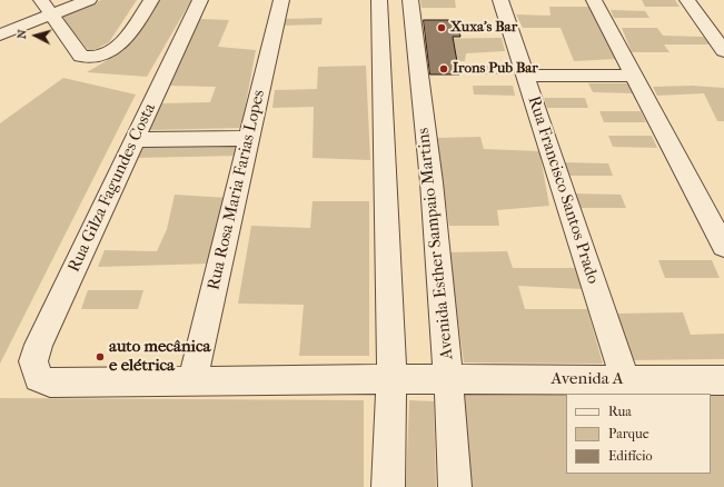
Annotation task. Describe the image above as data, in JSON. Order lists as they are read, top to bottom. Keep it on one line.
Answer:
{"streets":{"street":["Rua Gilza Fagundes Costa","Rua Rosa Maria Farias Lopes","Rua Francisco Santos Prado","Avenida Esther Sampaio Martins","Avenida A"]},"crossings":[["Rua Gilza Fagundes Costa","Avenida A"],["Rua Rosa Maria Farias Lopes","Avenida A"],["Rua Francisco Santos Prado","Avenida A"],["Avenida Esther Sampaio Martins","Avenida A"]],"places":["Xuxa's Bar","Irons Pub Bar","auto mecânica e elétrica"],"legend":["Rua","Parque","Edifício"],"north":"left"}
